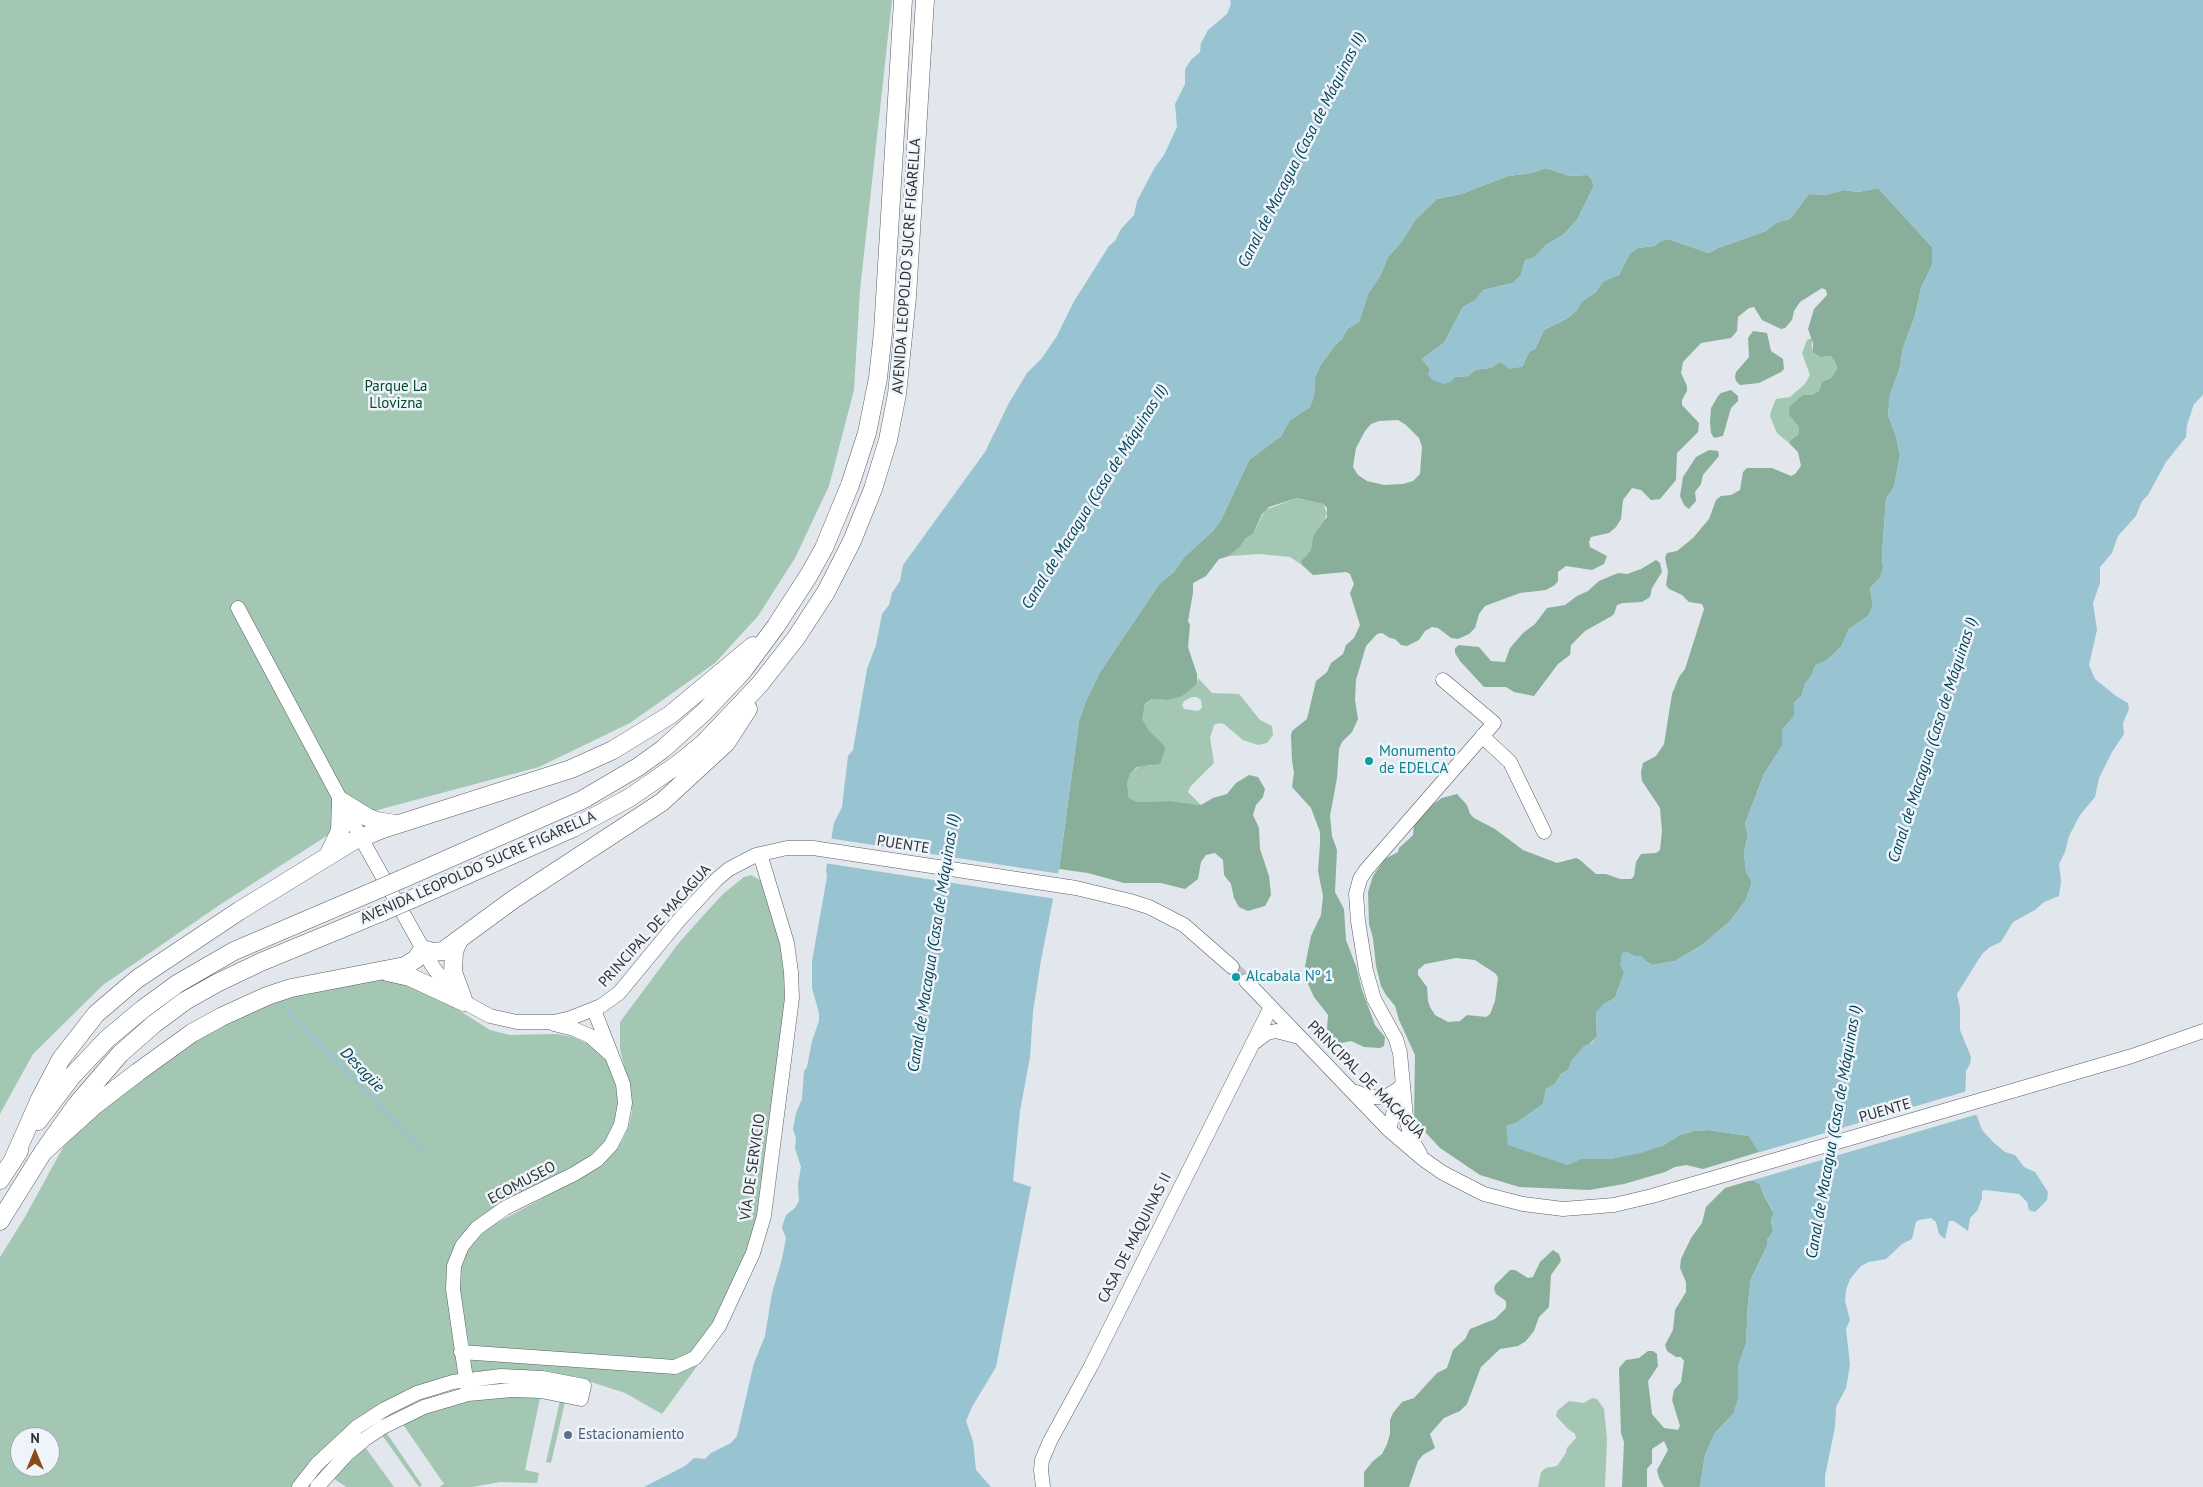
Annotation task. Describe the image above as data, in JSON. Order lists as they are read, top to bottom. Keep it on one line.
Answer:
{"streets":{"main road":["AVENIDA LEOPOLDO SUCRE FIGARELLA"],"street":["PUENTE","PRINCIPAL DE MACAGUA","VÍA DE SERVICIO","ECOMUSEO","CASA DE MÁQUINAS II"]},"crossings":[["PUENTE","PRINCIPAL DE MACAGUA"],["PRINCIPAL DE MACAGUA","VÍA DE SERVICIO"],["PRINCIPAL DE MACAGUA","ECOMUSEO"],["PRINCIPAL DE MACAGUA","CASA DE MÁQUINAS II"],["VÍA DE SERVICIO","ECOMUSEO"]],"water":["Canal de Macagua (Casa de Máquinas II)","Canal de Macagua (Casa de Máquinas I)","Desagüe"],"parks":["Parque La Llovizna"],"places":["Monumento de EDELCA","Alcabala Nº 1","Estacionamiento"],"north":"top"}
